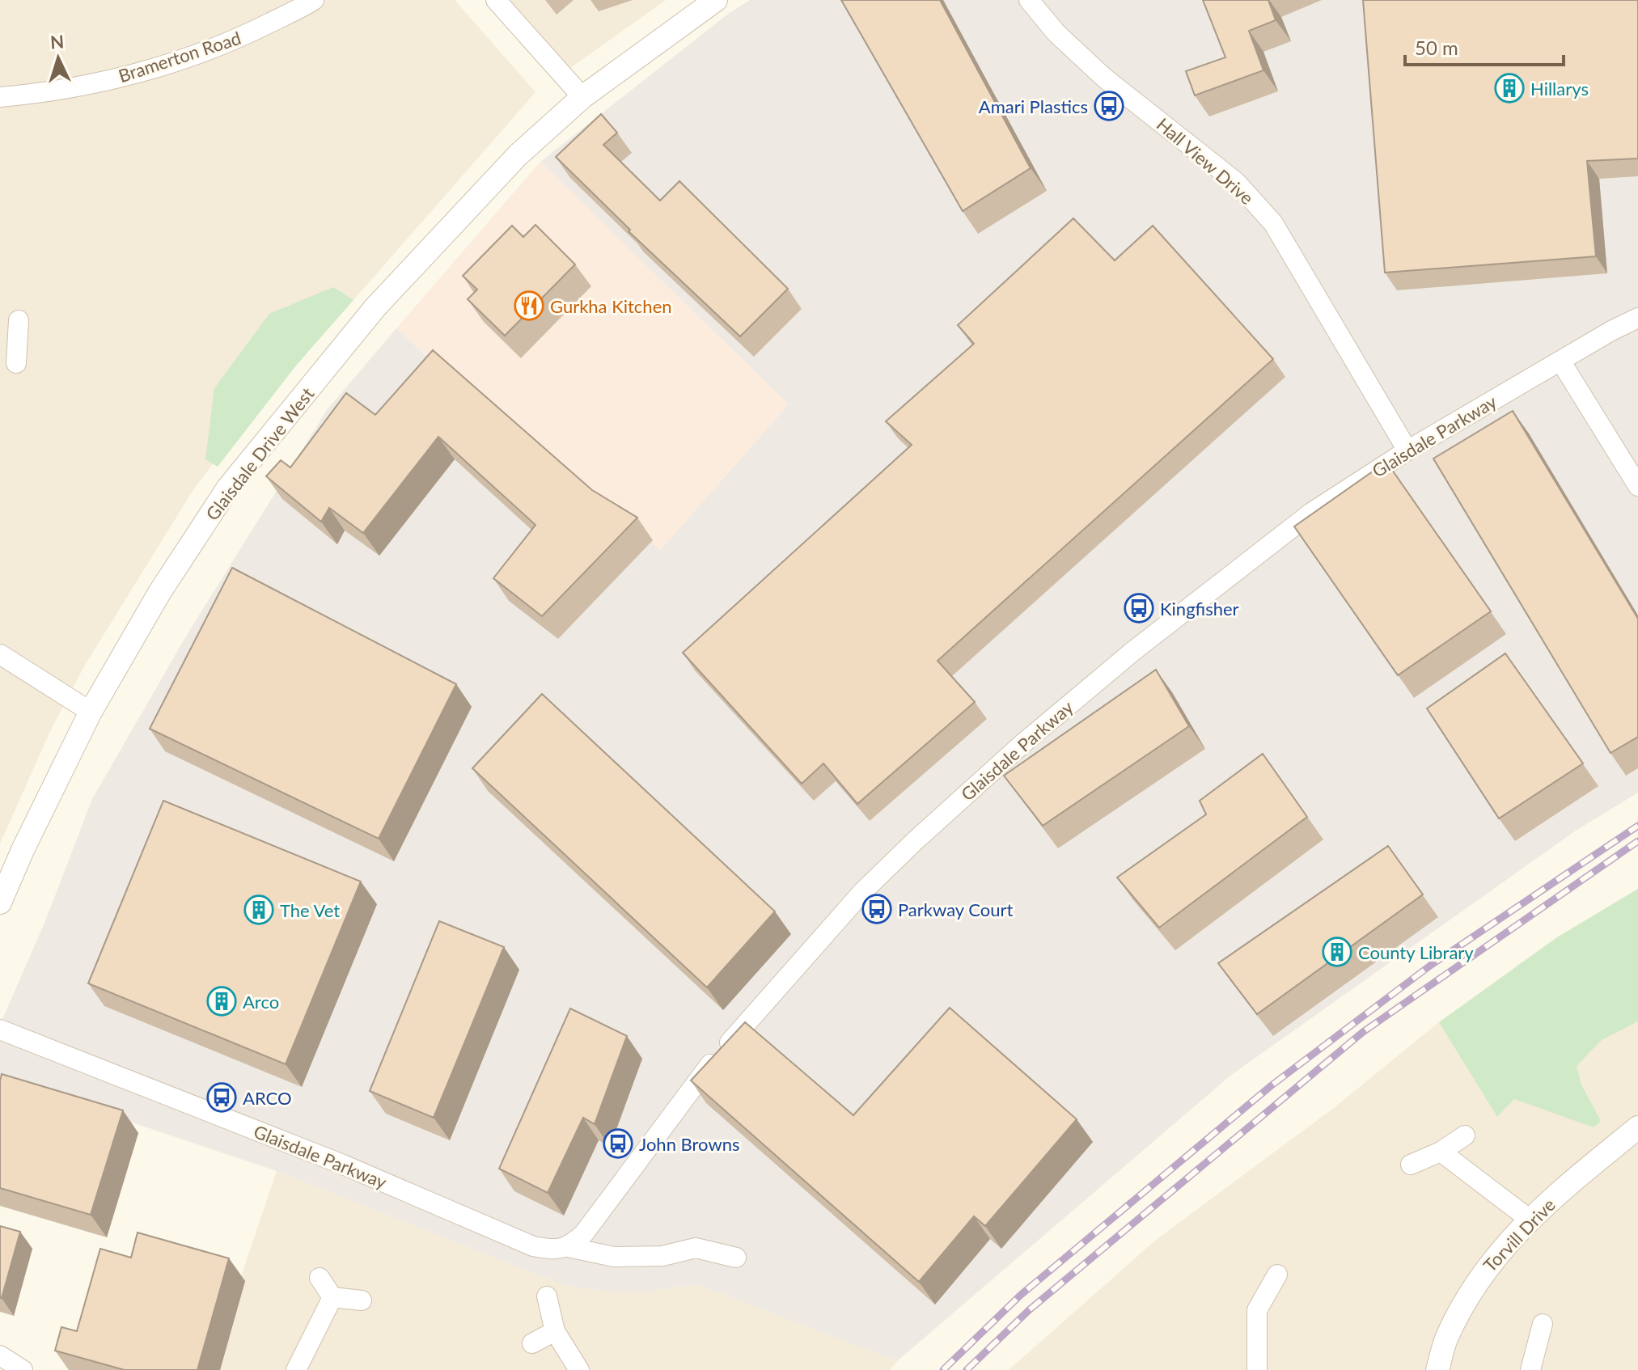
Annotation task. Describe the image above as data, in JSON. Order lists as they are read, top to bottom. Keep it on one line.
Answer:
{"streets":{"street":["Bramerton Road","Hall View Drive","Glaisdale Parkway","Glaisdale Drive West","Torvill Drive"]},"crossings":[["Hall View Drive","Glaisdale Parkway"]],"places":{"building":["Hillarys","The Vet","County Library","Arco"],"bus stop":["Amari Plastics","Kingfisher","Parkway Court","ARCO","John Browns"],"restaurant":["Gurkha Kitchen"]},"scale_bar":"50 m","north":"top"}
